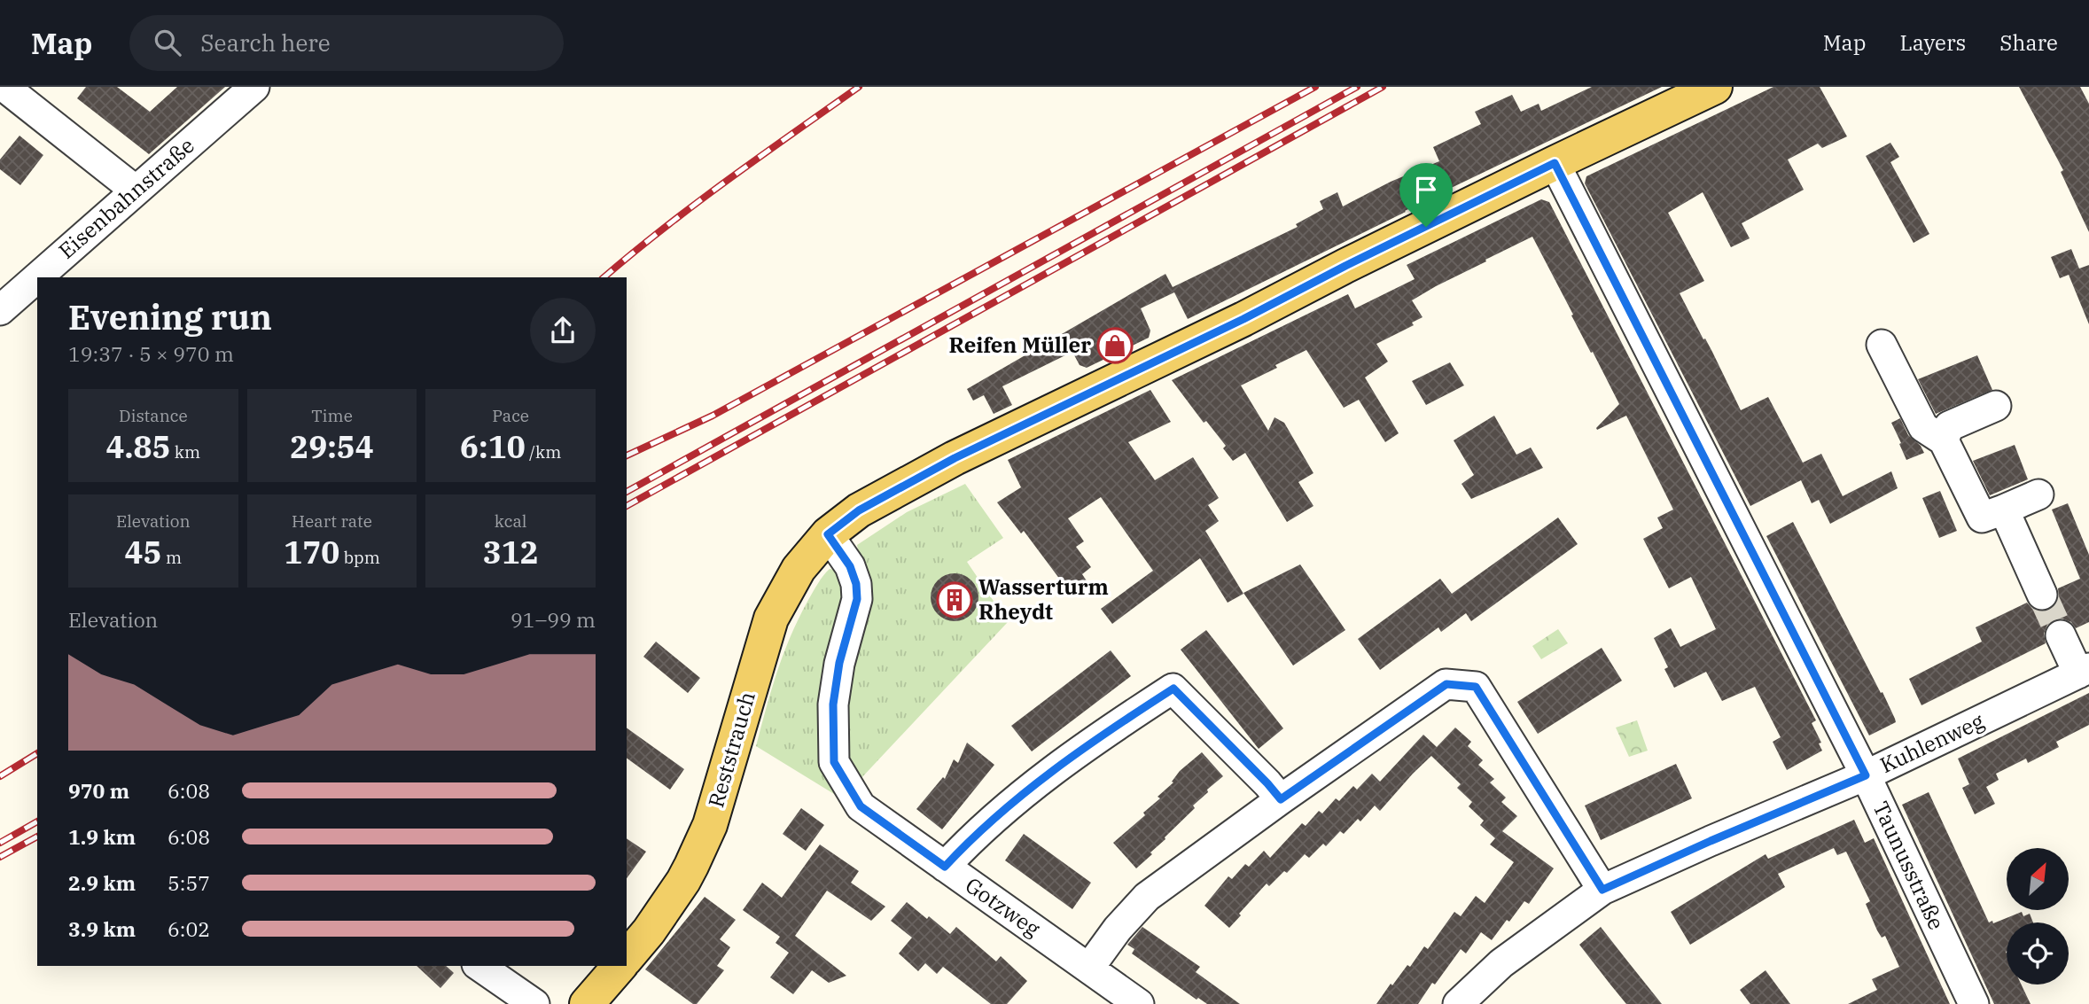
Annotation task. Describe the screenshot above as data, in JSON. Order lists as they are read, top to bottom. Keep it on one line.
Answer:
{"streets":{"main road":["Reststrauch"],"street":["Eisenbahnstraße","Kuhlenweg","Taunusstraße","Gotzweg"]},"crossings":[["Kuhlenweg","Taunusstraße"],["Reststrauch","Taunusstraße"],["Reststrauch","Gotzweg"]],"places":{"shop":["Reifen Müller"],"building":["Wasserturm Rheydt"]},"north":"top right","page":{"header":"Map","search":"Search here","nav":["Map","Layers","Share"],"heading":["Evening run","19:37 · 5 × 970 m"],"stats":[["Distance","4.85 km"],["Time","29:54"],["Pace","6:10 /km"],["Elevation","45 m"],["Heart rate","170 bpm"],["kcal","312"]],"chart":["Elevation","91–99 m"],"list":[{"name":"970 m","note":"6:08"},{"name":"1.9 km","note":"6:08"},{"name":"2.9 km","note":"5:57"},{"name":"3.9 km","note":"6:02"}]}}
